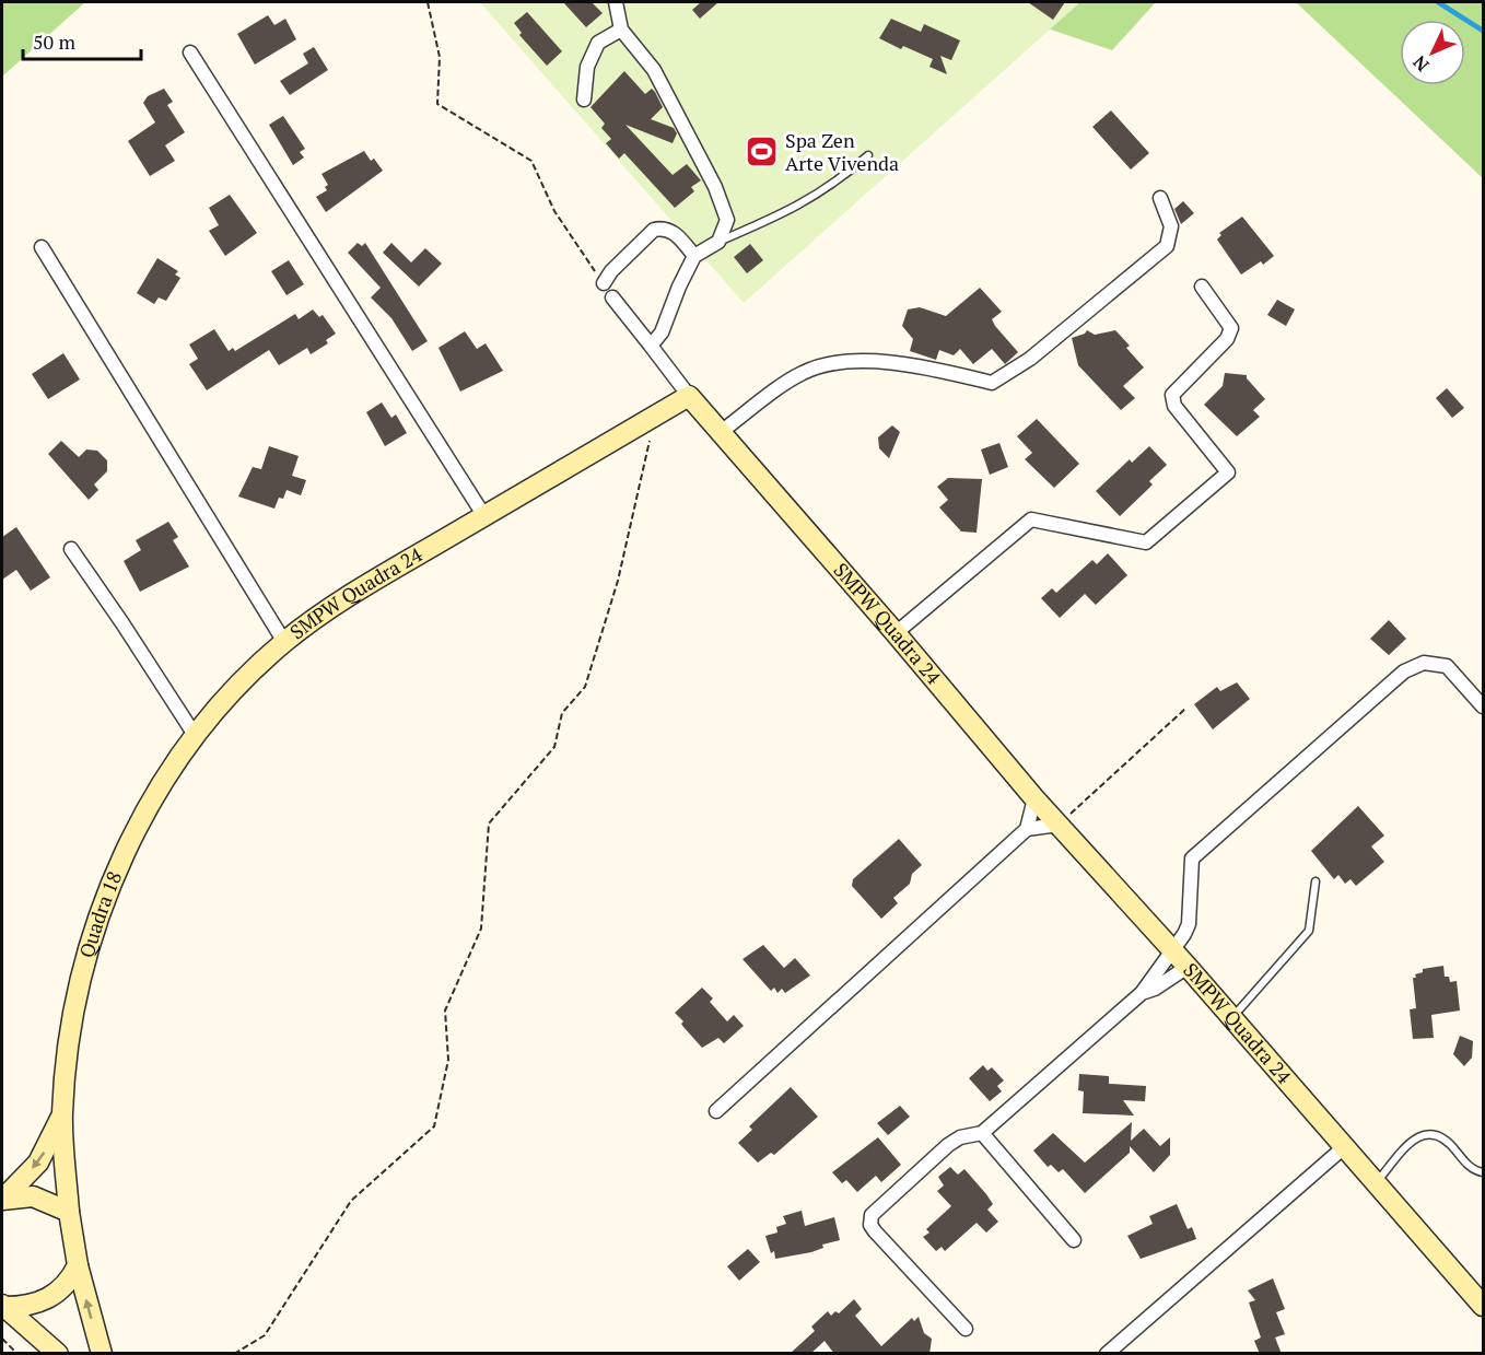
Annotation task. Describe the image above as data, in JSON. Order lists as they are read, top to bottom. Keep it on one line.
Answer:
{"streets":{"street":["SMPW Quadra 24","Quadra 18"]},"crossings":[["SMPW Quadra 24","Quadra 18"]],"places":{"sports":["Spa Zen Arte Vivenda"]},"scale_bar":"50 m","north":"bottom left"}
